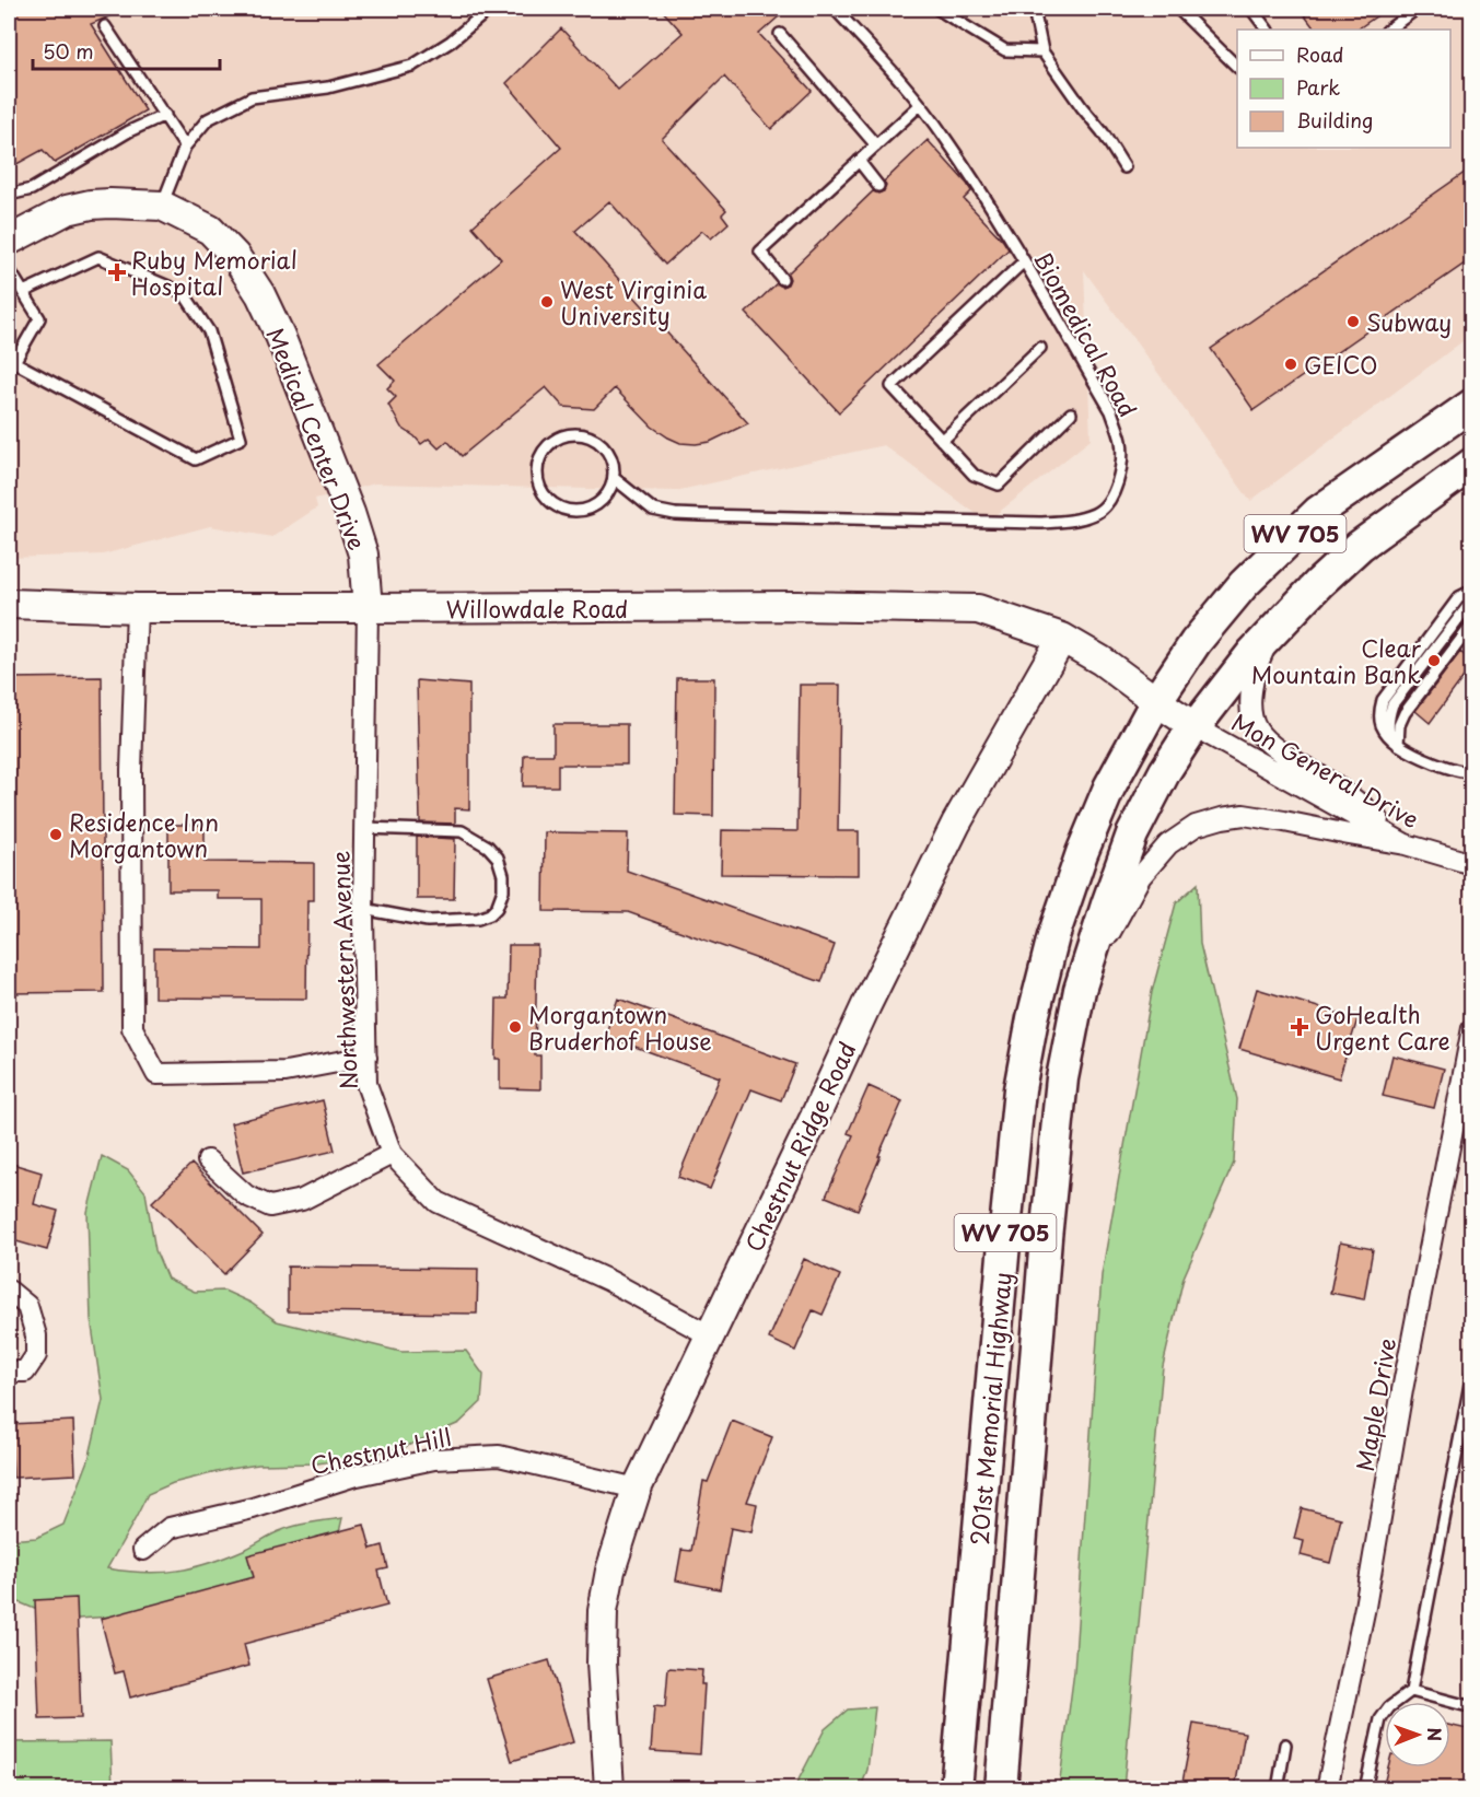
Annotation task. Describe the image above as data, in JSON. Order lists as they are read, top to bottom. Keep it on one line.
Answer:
{"streets":{"main road":["WV 705","201st Memorial Highway"],"street":["Medical Center Drive","Willowdale Road","Mon General Drive","Northwestern Avenue","Chestnut Ridge Road","Maple Drive","Chestnut Hill"],"lane":["Biomedical Road"]},"crossings":[["Medical Center Drive","Willowdale Road"],["Medical Center Drive","Northwestern Avenue"],["WV 705","Mon General Drive"],["WV 705","201st Memorial Highway"],["Willowdale Road","Northwestern Avenue"],["Willowdale Road","Chestnut Ridge Road"],["Mon General Drive","201st Memorial Highway"],["Northwestern Avenue","Chestnut Ridge Road"],["Chestnut Ridge Road","Chestnut Hill"]],"places":{"health":["Ruby Memorial Hospital","GoHealth Urgent Care"],"other":["West Virginia University","Subway","GEICO","Clear Mountain Bank","Residence Inn Morgantown","Morgantown Bruderhof House"]},"legend":["Road","Park","Building"],"scale_bar":"50 m","north":"right"}
